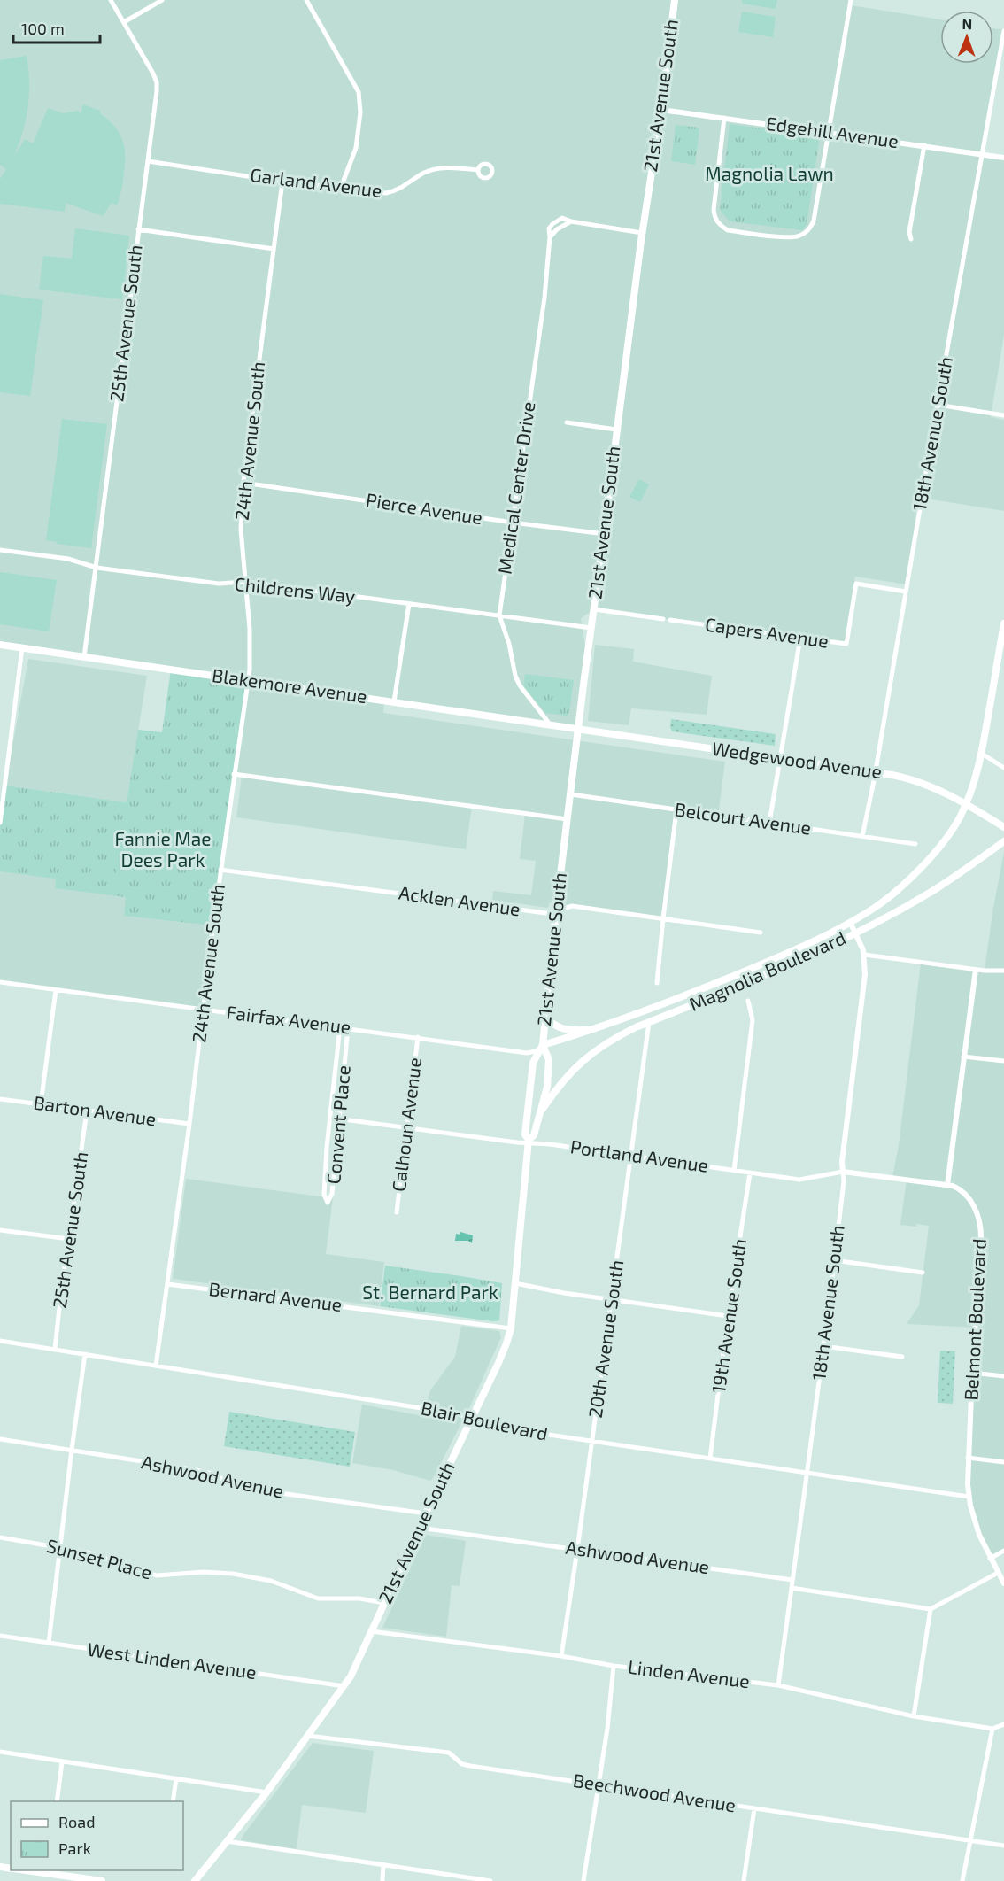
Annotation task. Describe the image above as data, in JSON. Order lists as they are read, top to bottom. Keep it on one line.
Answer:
{"streets":{"main road":["21st Avenue South","Blakemore Avenue","Wedgewood Avenue","Magnolia Boulevard"],"street":["Edgehill Avenue","Garland Avenue","25th Avenue South","18th Avenue South","24th Avenue South","Medical Center Drive","Pierce Avenue","Childrens Way","Capers Avenue","Belcourt Avenue","Acklen Avenue","Fairfax Avenue","Barton Avenue","Convent Place","Calhoun Avenue","Portland Avenue","Bernard Avenue","19th Avenue South","Belmont Boulevard","20th Avenue South","Blair Boulevard","Ashwood Avenue","Sunset Place","West Linden Avenue","Linden Avenue","Beechwood Avenue"]},"crossings":[["21st Avenue South","Edgehill Avenue"],["21st Avenue South","Medical Center Drive"],["21st Avenue South","Pierce Avenue"],["21st Avenue South","Childrens Way"],["21st Avenue South","Blakemore Avenue"],["21st Avenue South","Wedgewood Avenue"],["21st Avenue South","Belcourt Avenue"],["21st Avenue South","Acklen Avenue"],["21st Avenue South","Magnolia Boulevard"],["21st Avenue South","Fairfax Avenue"],["21st Avenue South","Portland Avenue"],["21st Avenue South","Bernard Avenue"],["21st Avenue South","Blair Boulevard"],["21st Avenue South","Ashwood Avenue"],["21st Avenue South","Sunset Place"],["21st Avenue South","West Linden Avenue"],["21st Avenue South","Linden Avenue"],["21st Avenue South","Beechwood Avenue"],["Edgehill Avenue","18th Avenue South"],["Garland Avenue","25th Avenue South"],["Garland Avenue","24th Avenue South"],["25th Avenue South","Childrens Way"],["25th Avenue South","Blakemore Avenue"],["25th Avenue South","Barton Avenue"],["25th Avenue South","Blair Boulevard"],["18th Avenue South","Capers Avenue"],["18th Avenue South","Wedgewood Avenue"],["18th Avenue South","Belcourt Avenue"],["18th Avenue South","Magnolia Boulevard"],["18th Avenue South","Portland Avenue"],["18th Avenue South","Blair Boulevard"],["18th Avenue South","Ashwood Avenue"],["18th Avenue South","Linden Avenue"],["24th Avenue South","Pierce Avenue"],["24th Avenue South","Childrens Way"],["24th Avenue South","Blakemore Avenue"],["24th Avenue South","Acklen Avenue"],["24th Avenue South","Fairfax Avenue"],["24th Avenue South","Barton Avenue"],["24th Avenue South","Bernard Avenue"],["24th Avenue South","Blair Boulevard"],["Medical Center Drive","Pierce Avenue"],["Medical Center Drive","Childrens Way"],["Medical Center Drive","Blakemore Avenue"],["Blakemore Avenue","Wedgewood Avenue"],["Wedgewood Avenue","Magnolia Boulevard"],["Magnolia Boulevard","Fairfax Avenue"],["Magnolia Boulevard","20th Avenue South"],["Fairfax Avenue","Convent Place"],["Fairfax Avenue","Calhoun Avenue"],["Convent Place","Portland Avenue"],["Calhoun Avenue","Portland Avenue"],["Portland Avenue","19th Avenue South"],["Portland Avenue","Belmont Boulevard"],["Portland Avenue","20th Avenue South"],["19th Avenue South","Blair Boulevard"],["Belmont Boulevard","Blair Boulevard"],["20th Avenue South","Blair Boulevard"],["20th Avenue South","Ashwood Avenue"],["20th Avenue South","Linden Avenue"]],"parks":["Magnolia Lawn","Fannie Mae Dees Park","St. Bernard Park"],"legend":["Road","Park"],"scale_bar":"100 m","north":"top"}
